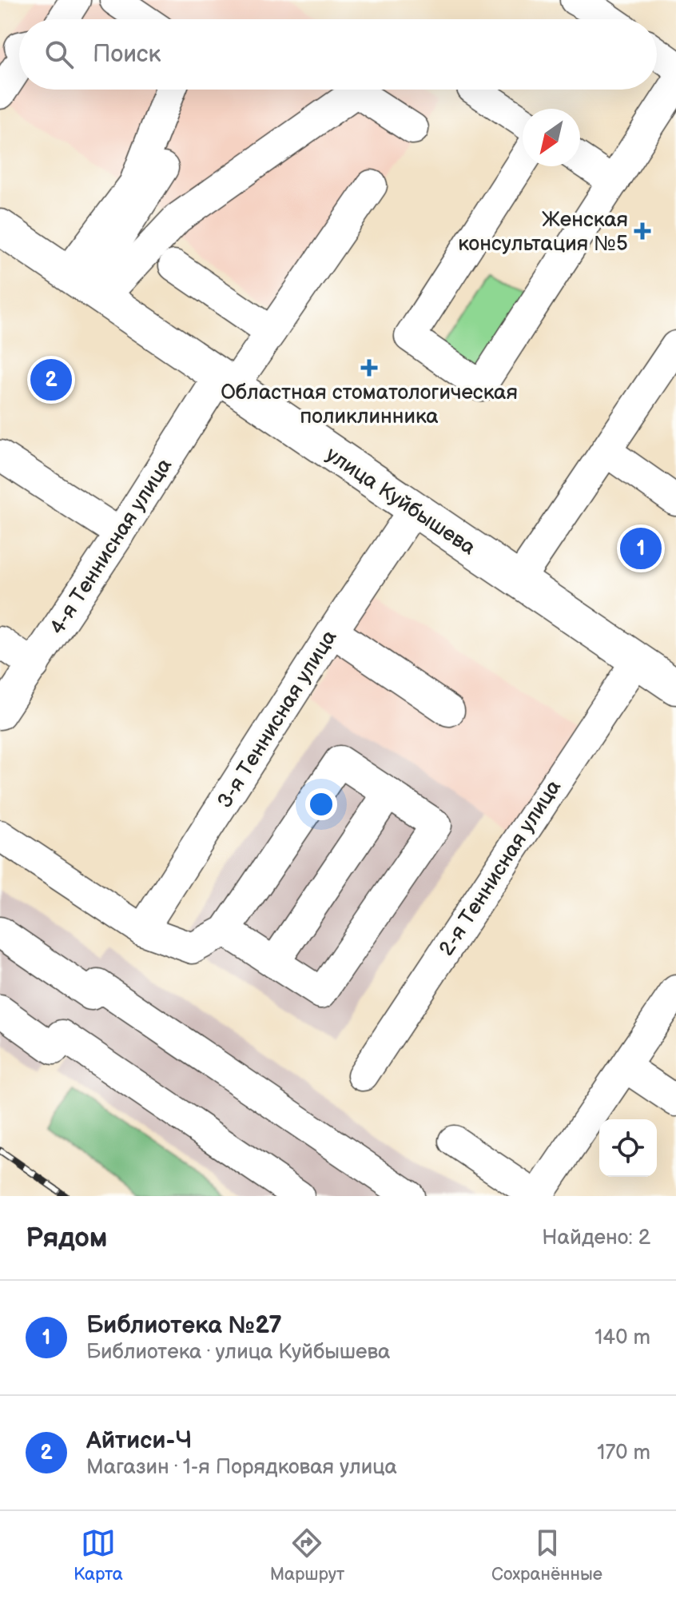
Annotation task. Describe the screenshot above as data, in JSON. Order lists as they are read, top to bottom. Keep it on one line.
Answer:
{"streets":{"main road":["улица Куйбышева"],"street":["4-я Теннисная улица","3-я Теннисная улица","2-я Теннисная улица"]},"crossings":[["улица Куйбышева","4-я Теннисная улица"],["улица Куйбышева","3-я Теннисная улица"],["улица Куйбышева","2-я Теннисная улица"]],"places":{"health":["Женская консультация №5","Областная стоматологическая поликлинника"]},"north":"bottom left","page":{"search":"Поиск","pins":["2","1"],"heading":["Рядом","Найдено: 2"],"list":[{"mark":"1","name":"Библиотека №27","note":"Библиотека · улица Куйбышева","value":"140 m"},{"mark":"2","name":"Айтиси-Ч","note":"Магазин · 1-я Порядковая улица","value":"170 m"}],"nav":["Карта","Маршрут","Сохранённые"]}}
